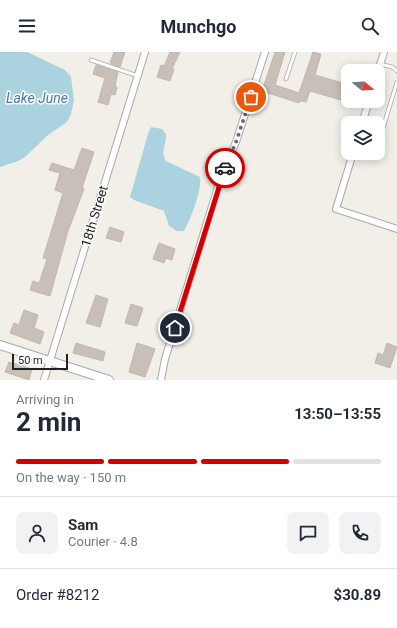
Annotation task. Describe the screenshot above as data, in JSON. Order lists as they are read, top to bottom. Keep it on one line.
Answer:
{"streets":{"street":["18th Street"]},"water":["Lake June"],"scale_bar":"50 m","north":"right","page":{"header":"Munchgo","scale":"50 m","heading":["2 min","Arriving in","13:50–13:55"],"panel":["Sam","Courier · 4.8","Order #8212","$30.89"],"bar":"On the way · 150 m"}}
